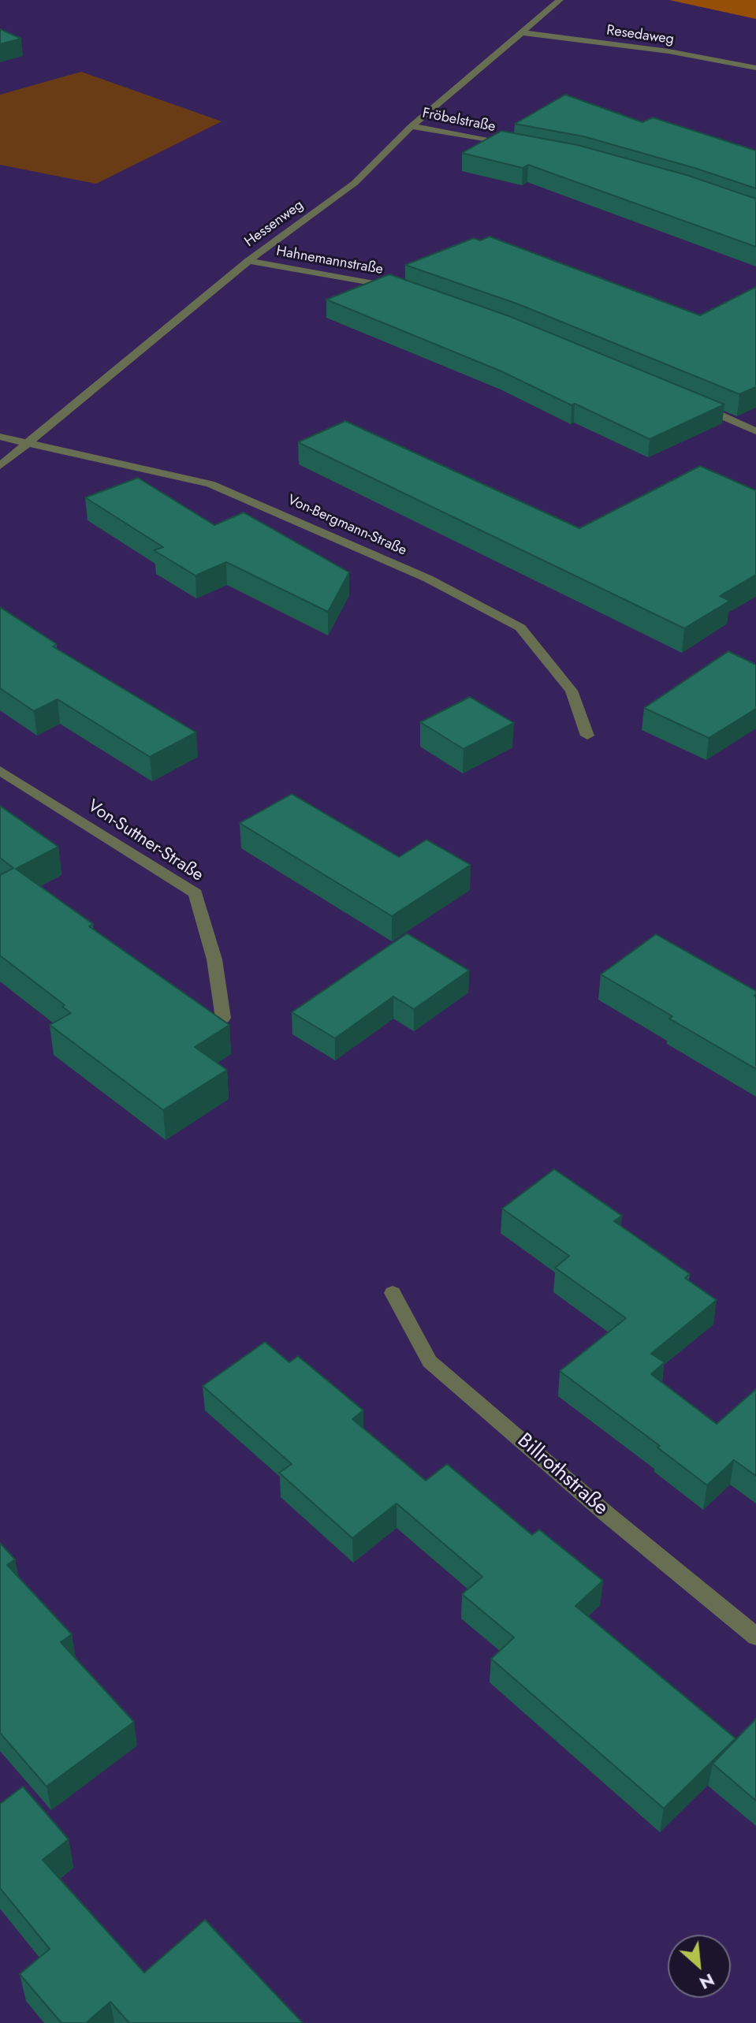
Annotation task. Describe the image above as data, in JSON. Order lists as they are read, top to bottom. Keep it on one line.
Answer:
{"streets":{"street":["Resedaweg","Fröbelstraße","Hessenweg","Hahnemannstraße","Von-Bergmann-Straße","Von-Suttner-Straße","Billrothstraße"]},"crossings":[["Resedaweg","Hessenweg"],["Fröbelstraße","Hessenweg"],["Hessenweg","Hahnemannstraße"],["Hessenweg","Von-Bergmann-Straße"]],"north":"bottom right"}
